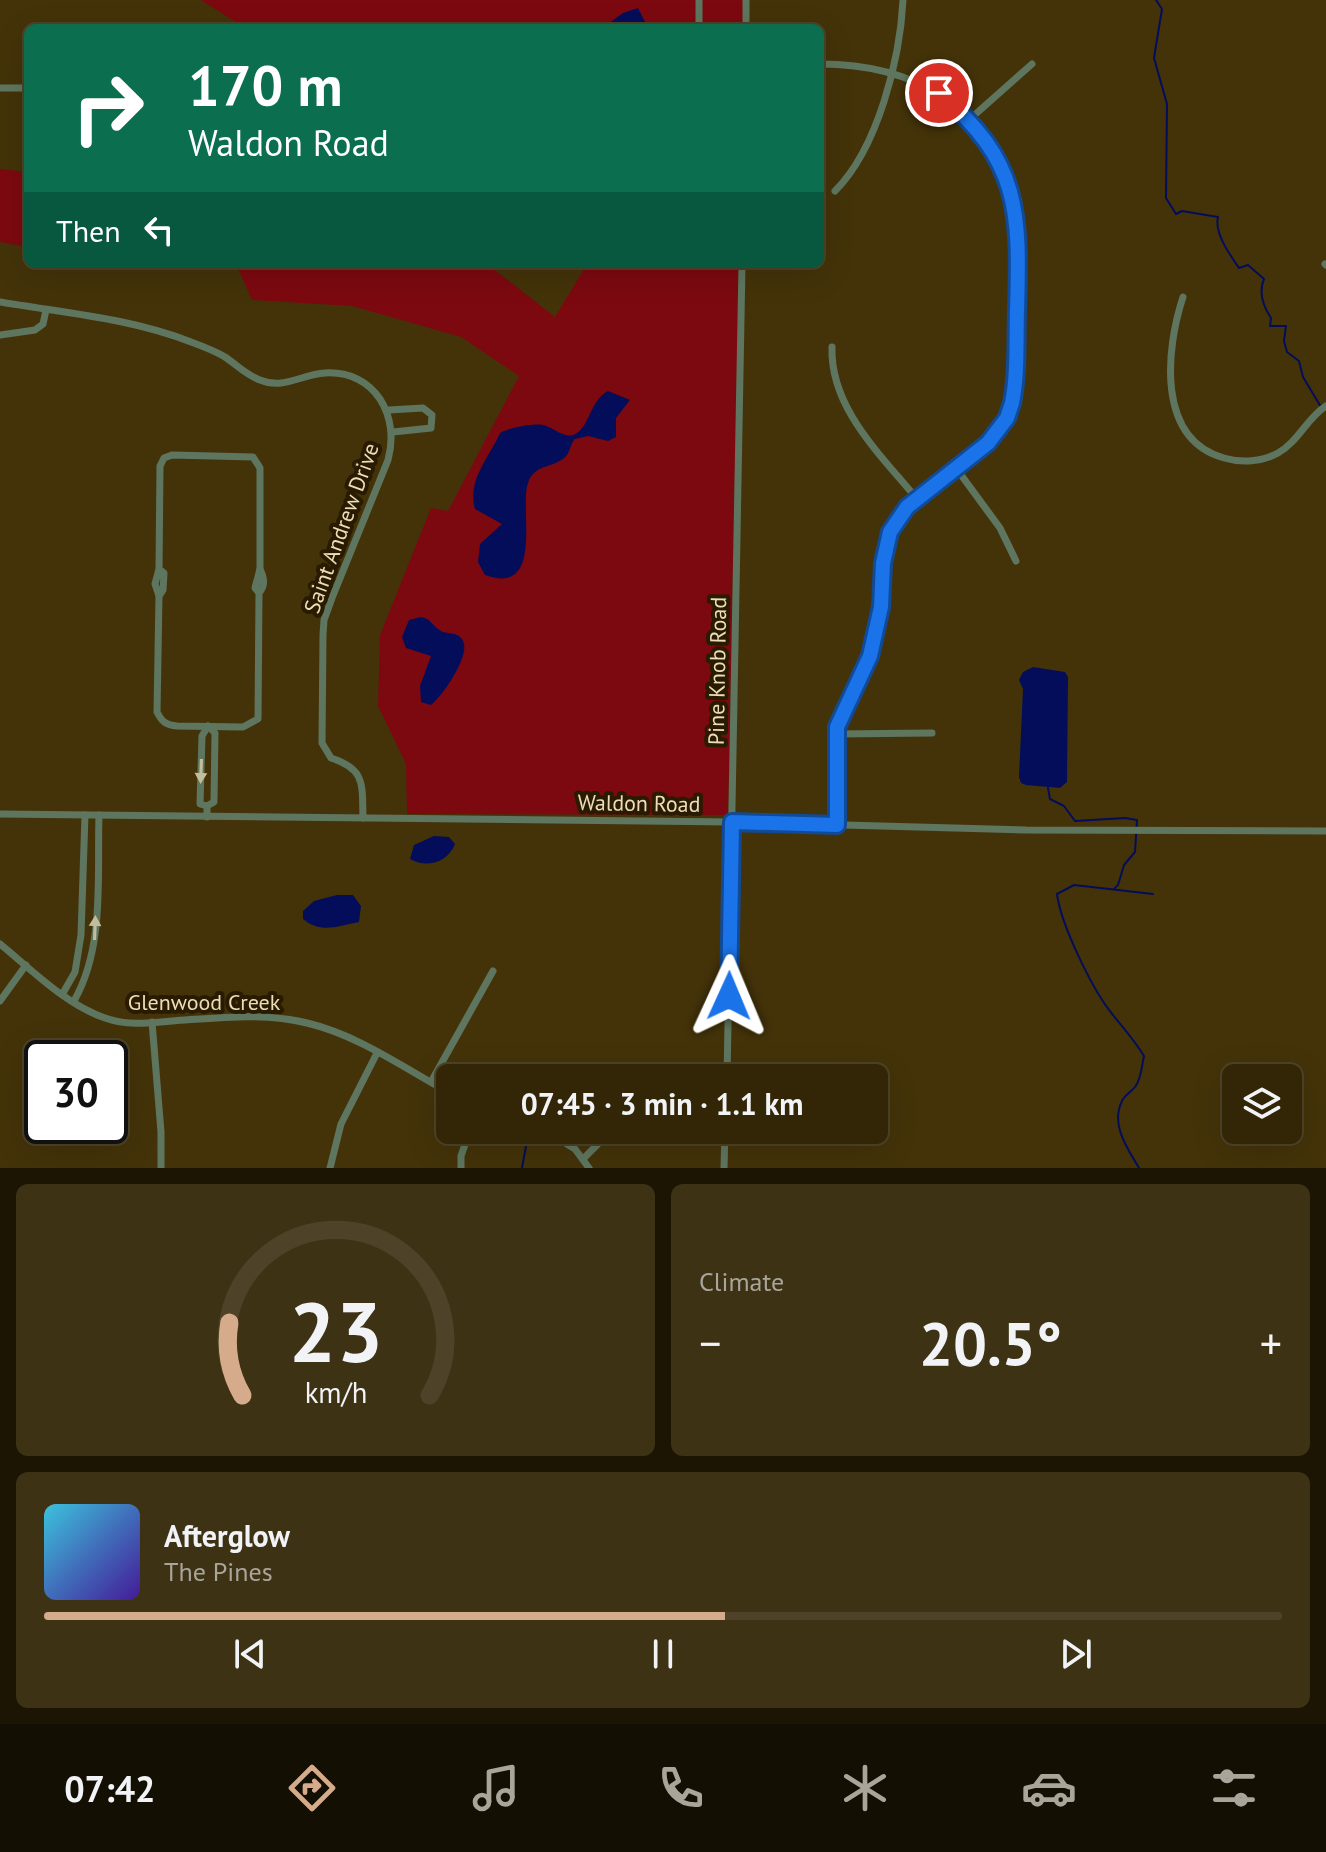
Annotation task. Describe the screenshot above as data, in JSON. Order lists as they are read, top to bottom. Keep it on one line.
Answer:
{"streets":{"street":["Saint Andrew Drive","Pine Knob Road","Waldon Road","Glenwood Creek"]},"crossings":[["Saint Andrew Drive","Waldon Road"],["Pine Knob Road","Waldon Road"]],"page":{"turn":["170 m","Waldon Road"],"then":"Then","limit":"30","trip":"07:45 · 3 min · 1.1 km","tile":"Climate","heat":["−","20.5°","+"],"song":["Afterglow","The Pines"],"tabs":"07:42","gauge":["23","km/h"]}}
